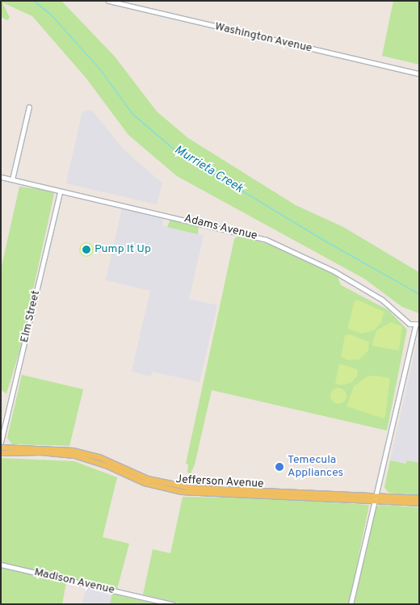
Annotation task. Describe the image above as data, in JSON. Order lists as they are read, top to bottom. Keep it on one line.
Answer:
{"streets":{"main road":["Jefferson Avenue"],"street":["Washington Avenue","Adams Avenue","Elm Street","Madison Avenue"]},"crossings":[["Adams Avenue","Elm Street"]],"water":["Murrieta Creek"],"places":["Pump It Up","Temecula Appliances"]}
